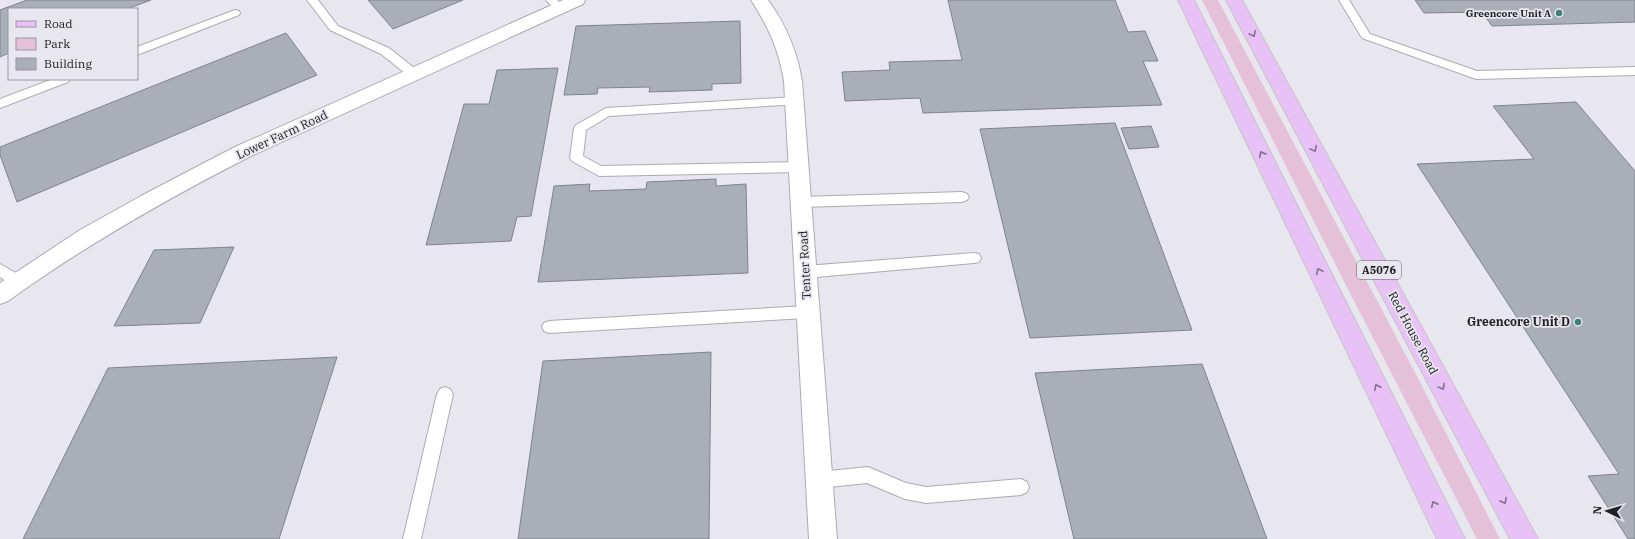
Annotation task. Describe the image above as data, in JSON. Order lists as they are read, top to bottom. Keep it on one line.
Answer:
{"streets":{"main road":["A5076","Red House Road"],"street":["Lower Farm Road","Tenter Road"]},"places":["Greencore Unit A","Greencore Unit D"],"legend":["Road","Park","Building"],"north":"left"}
